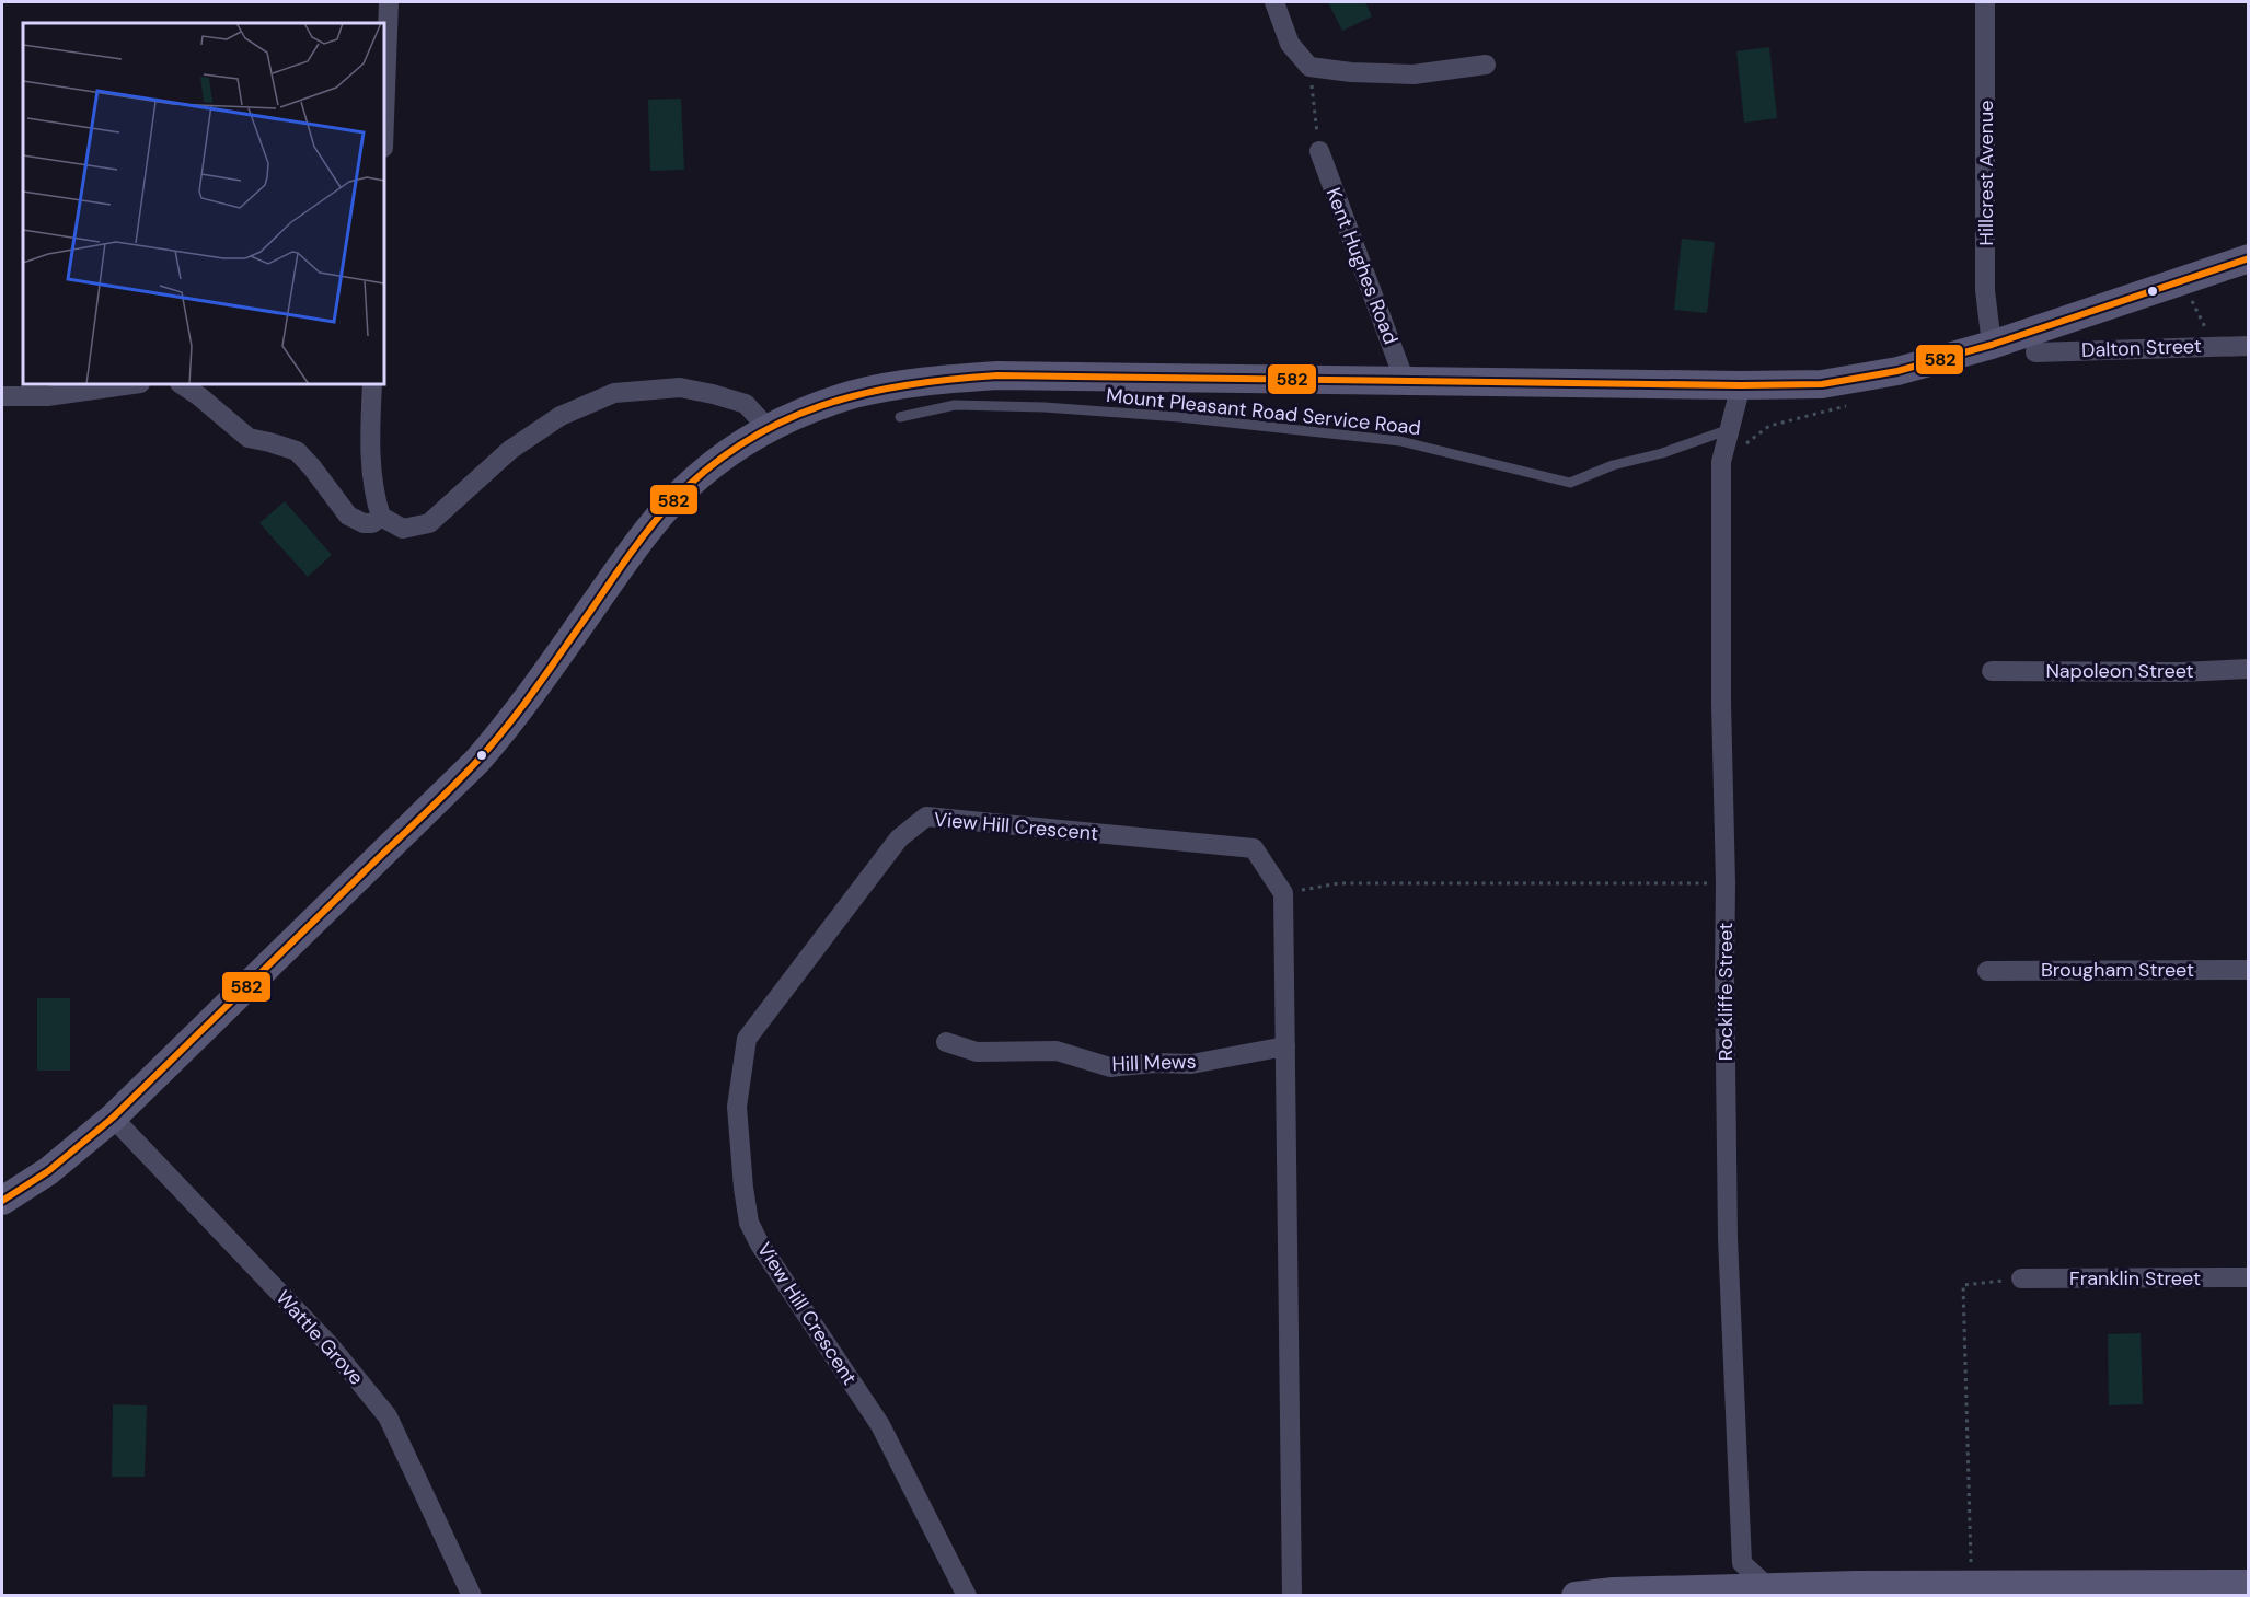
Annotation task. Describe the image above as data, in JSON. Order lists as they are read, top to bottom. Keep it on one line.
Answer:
{"streets":{"street":["Hillcrest Avenue","Kent Hughes Road","Dalton Street","Napoleon Street","View Hill Crescent","Brougham Street","Rockliffe Street","Hill Mews","Franklin Street","Wattle Grove"],"lane":["Mount Pleasant Road Service Road"]},"crossings":[["Mount Pleasant Road Service Road","Rockliffe Street"]],"lines":["transit line 582"]}
